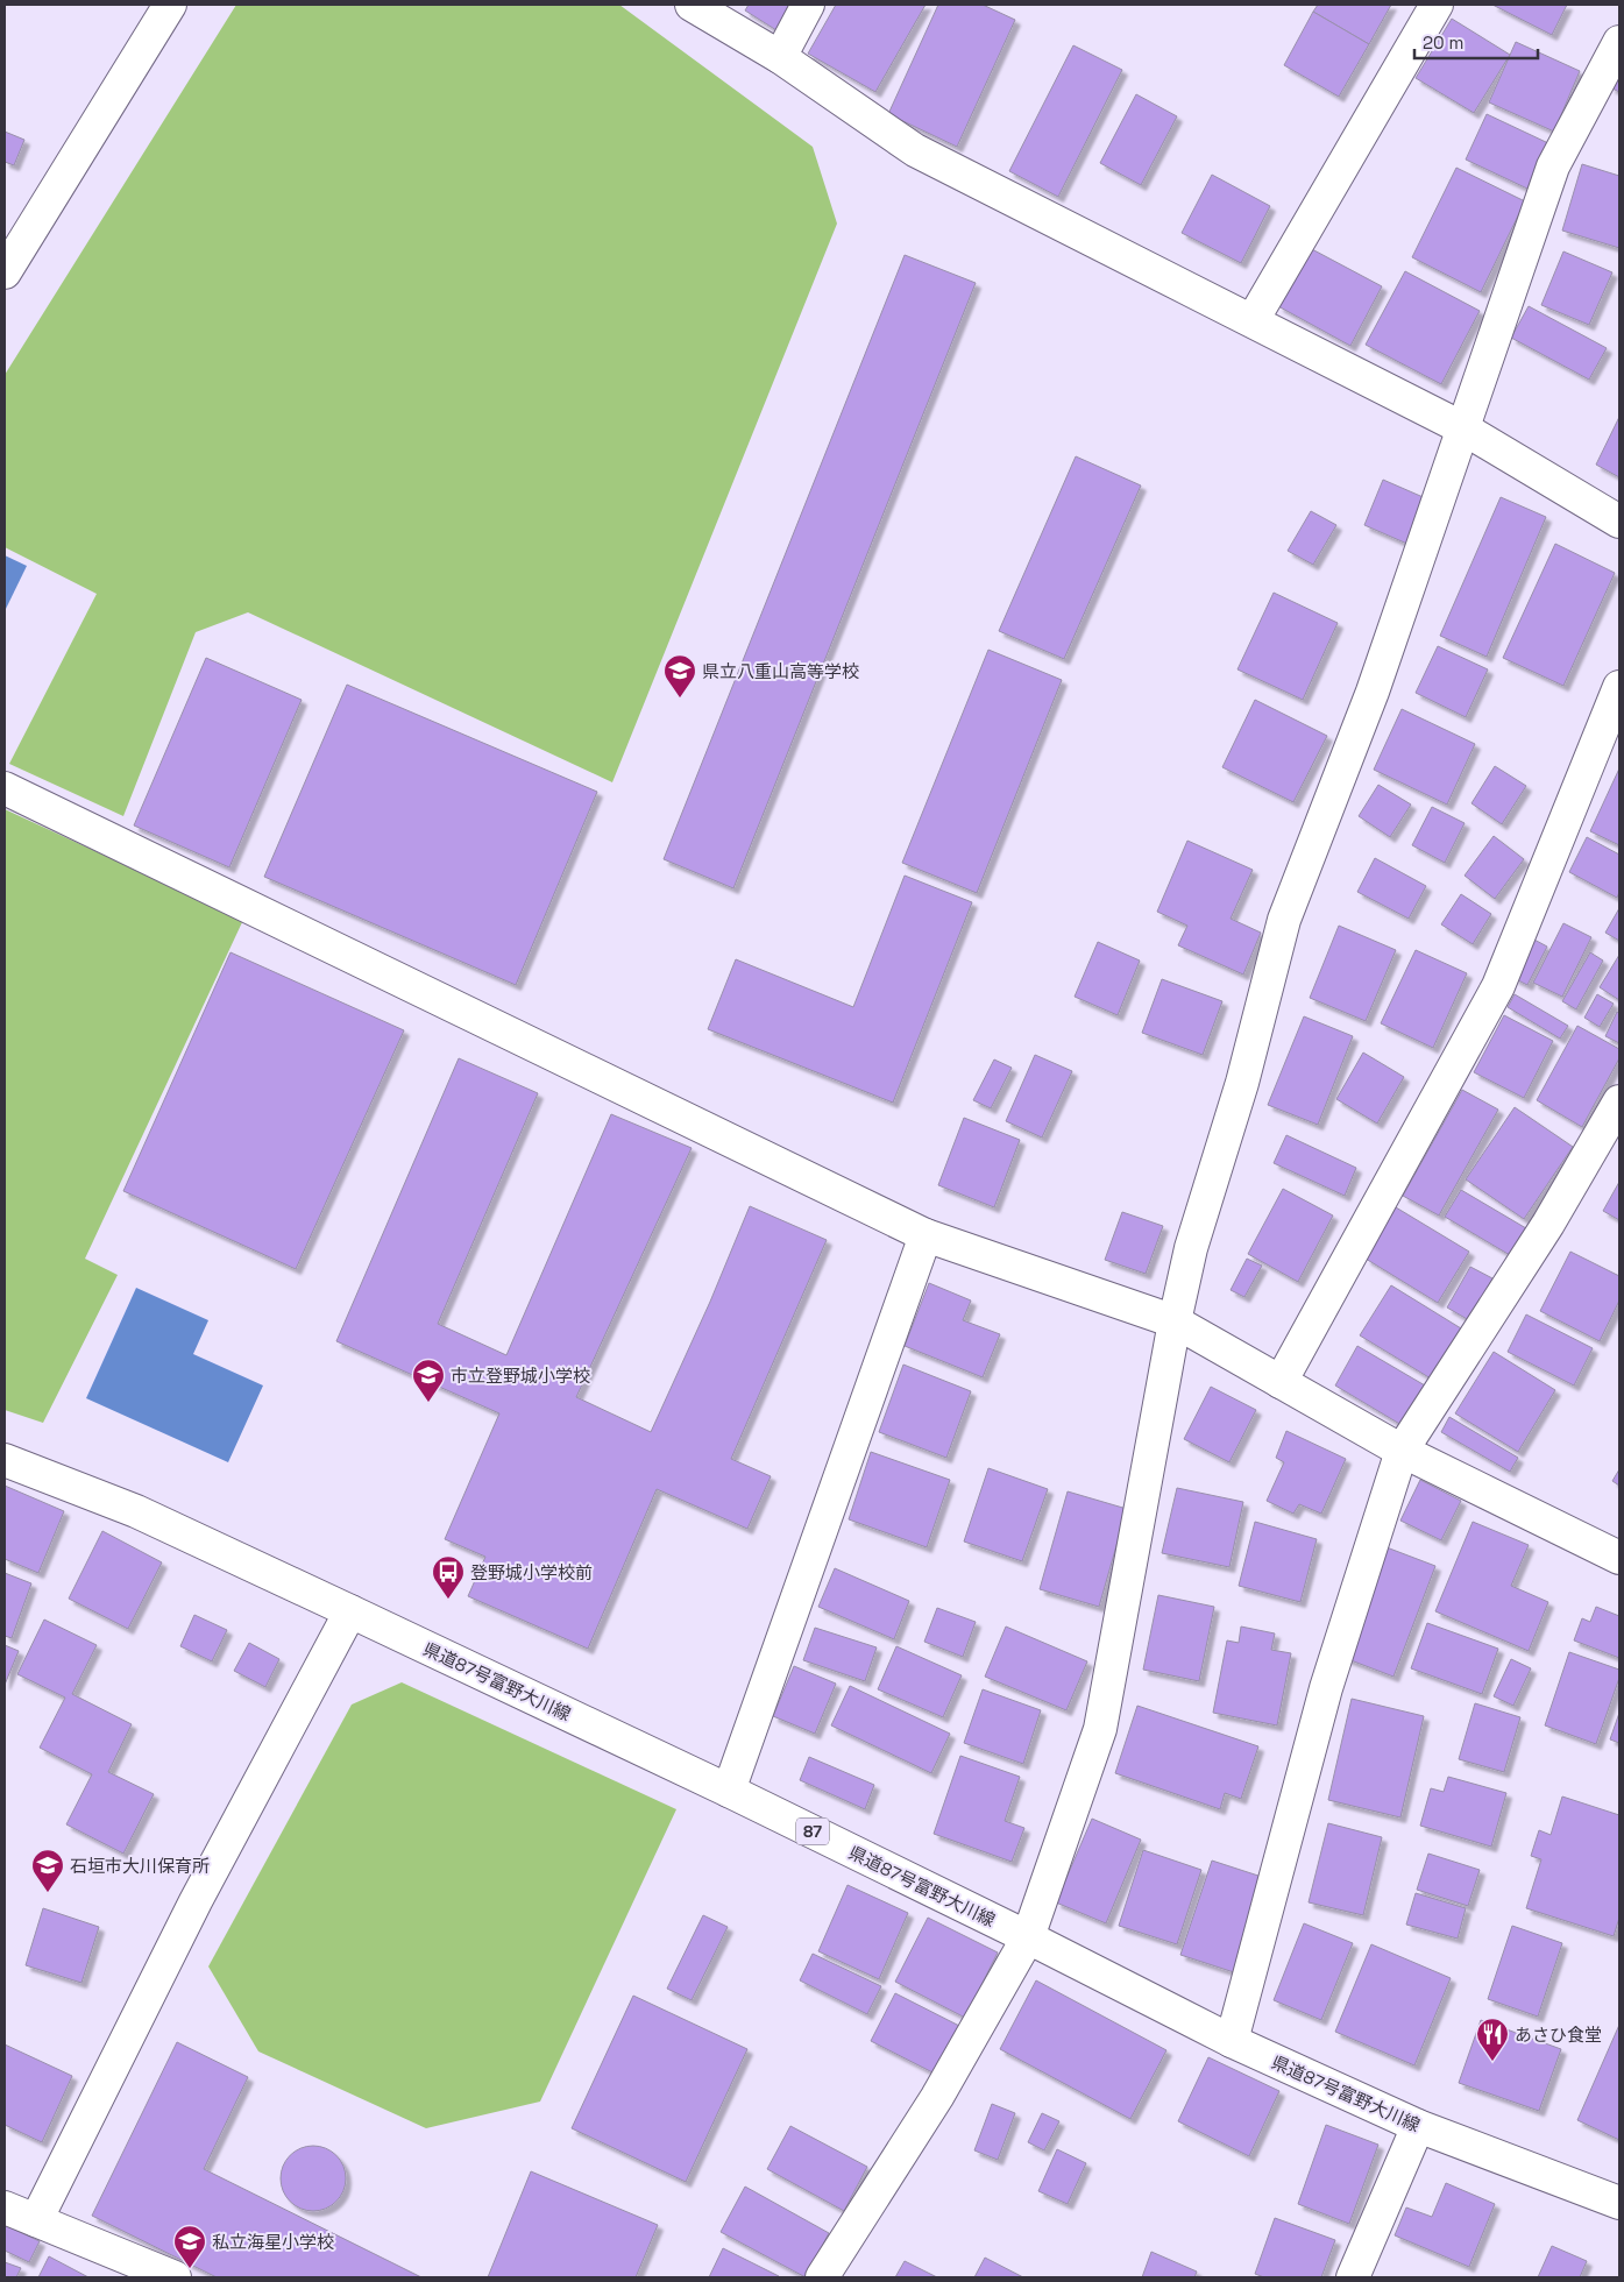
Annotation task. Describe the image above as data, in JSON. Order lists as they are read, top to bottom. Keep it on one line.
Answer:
{"streets":{"street":["県道87号富野大川線","87"]},"places":{"school or university":["県立八重山高等学校","市立登野城小学校","石垣市大川保育所","私立海星小学校"],"bus stop":["登野城小学校前"],"restaurant":["あさひ食堂"]},"scale_bar":"20 m"}
